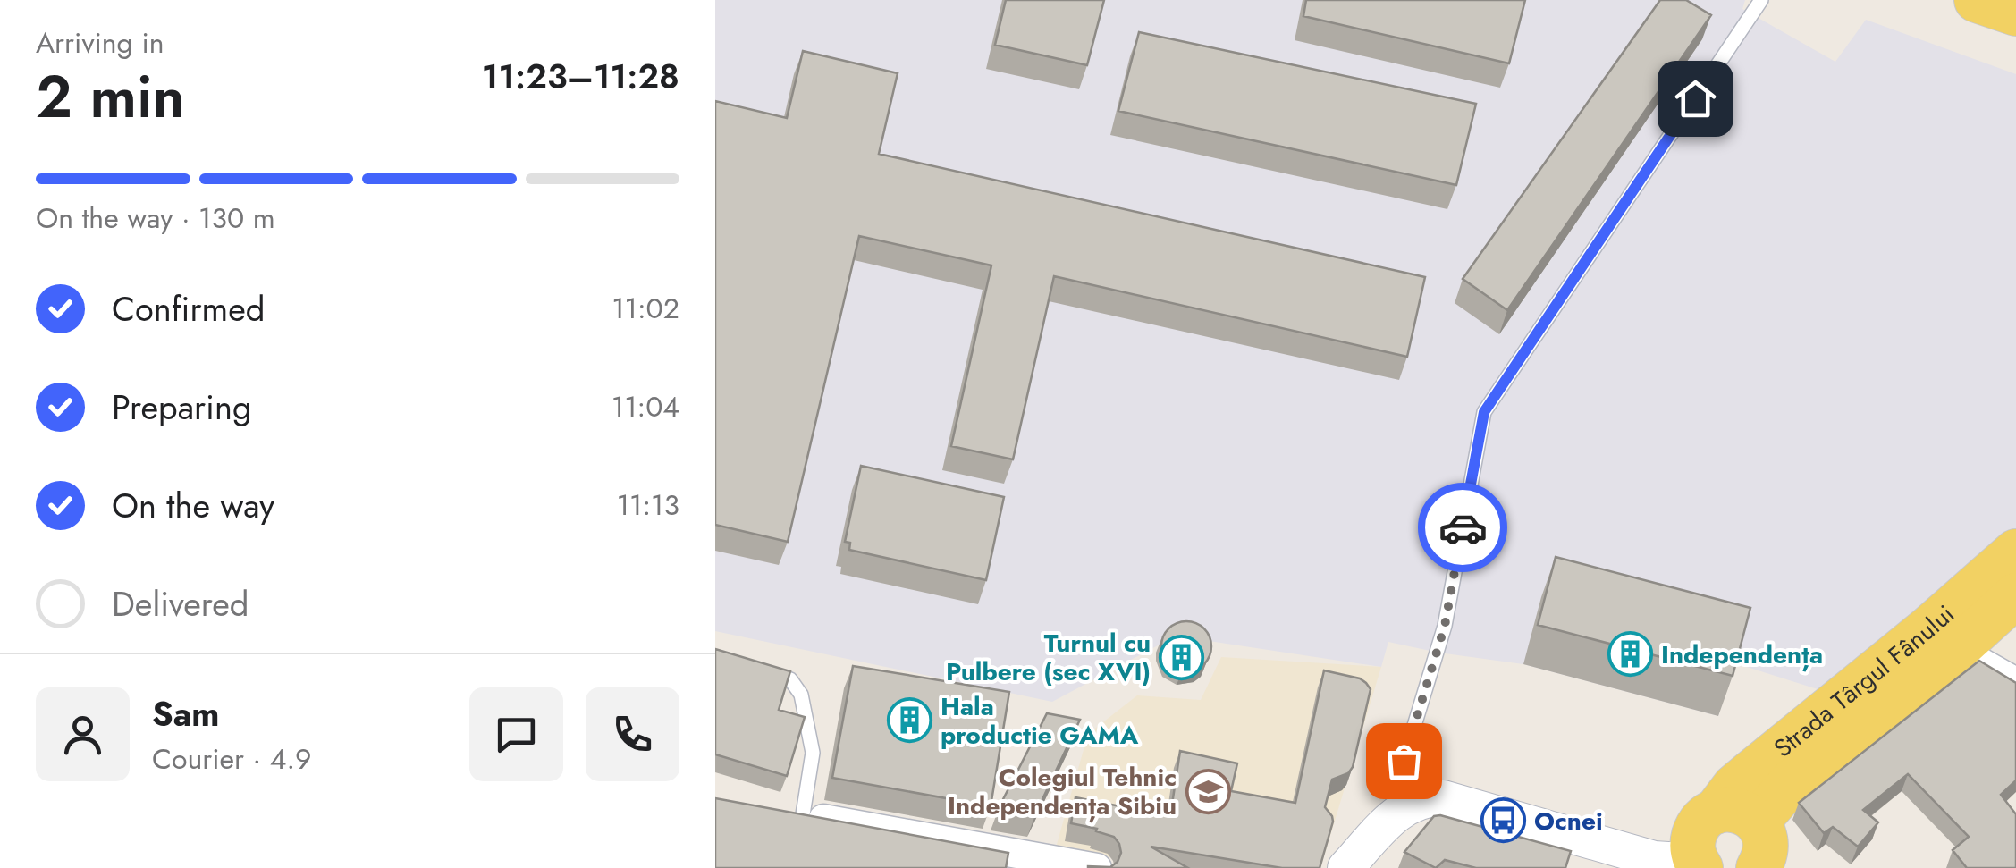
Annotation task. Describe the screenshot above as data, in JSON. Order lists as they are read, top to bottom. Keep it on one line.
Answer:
{"streets":{"main road":["Strada Târgul Fânului"]},"places":{"building":["Independența","Turnul cu Pulbere (sec XVI)","Hala productie GAMA"],"school or university":["Colegiul Tehnic Independența Sibiu"],"bus stop":["Ocnei"]},"page":{"heading":["2 min","Arriving in","11:23–11:28"],"panel":["Sam","Courier · 4.9"],"bar":"On the way · 130 m","list":[["Confirmed","11:02"],["Preparing","11:04"],["On the way","11:13"],"Delivered"]}}
